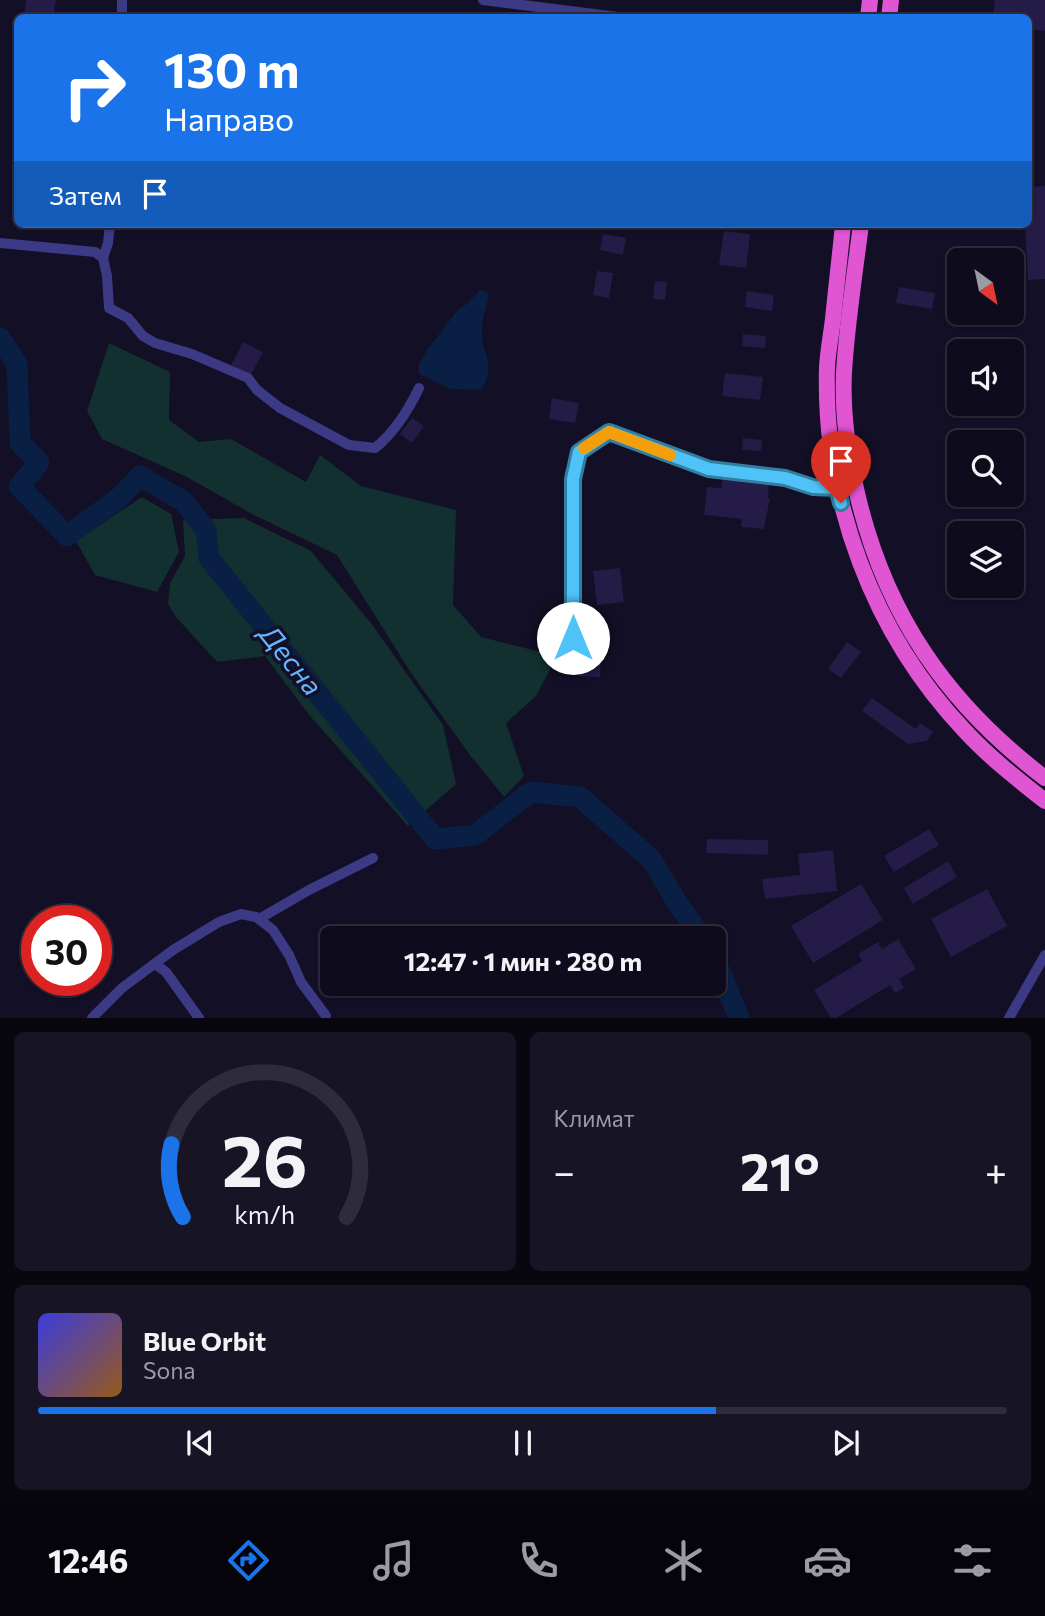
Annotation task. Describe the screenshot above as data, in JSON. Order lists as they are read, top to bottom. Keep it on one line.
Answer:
{"water":["Десна"],"north":"bottom right","page":{"turn":["130 m","Направо"],"then":"Затем","limit":"30","trip":"12:47 · 1 мин · 280 m","tile":"Климат","heat":["−","21°","+"],"song":["Blue Orbit","Sona"],"tabs":"12:46","gauge":["26","km/h"]}}
